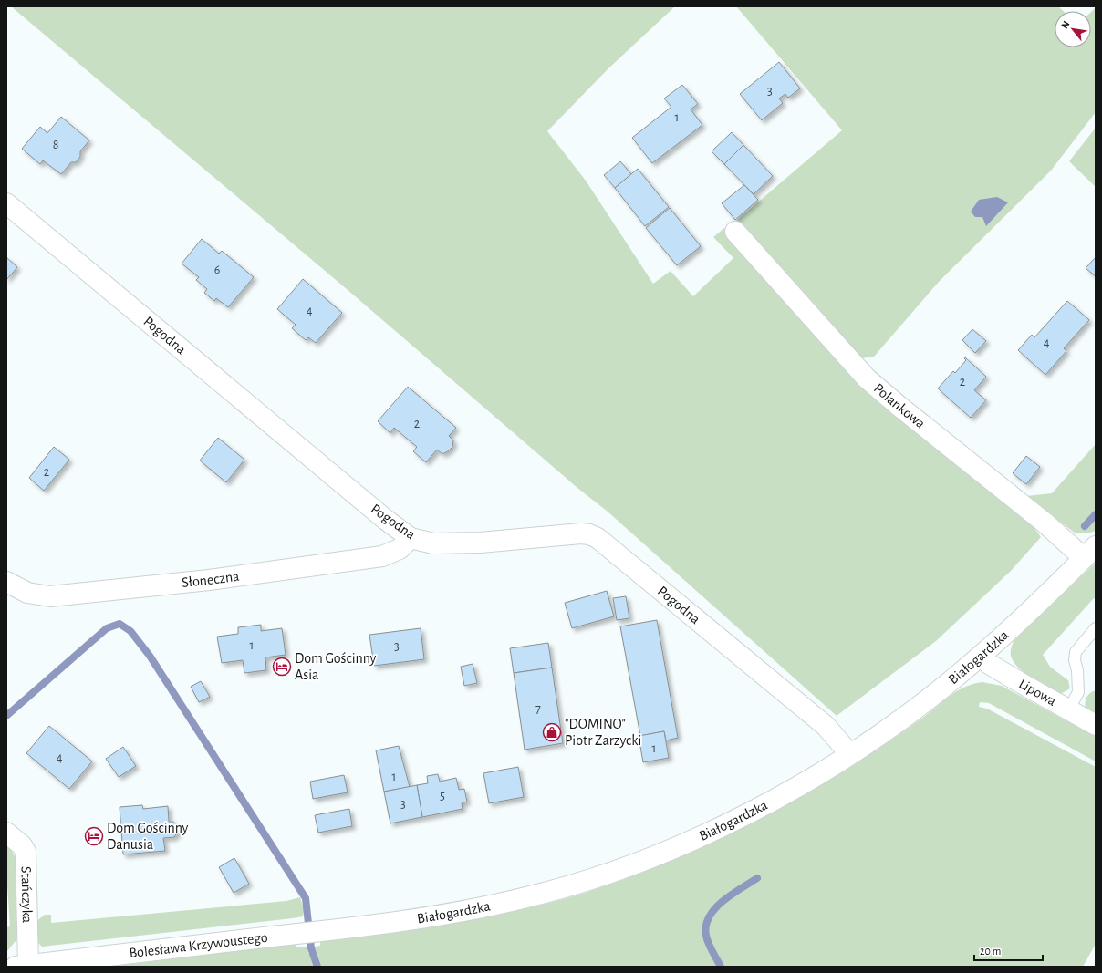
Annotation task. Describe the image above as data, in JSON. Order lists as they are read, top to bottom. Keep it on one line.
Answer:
{"streets":{"street":["Pogodna","Polankowa","Słoneczna","Białogardzka","Lipowa","Stańczyka","Bolesława Krzywoustego"]},"crossings":[["Pogodna","Słoneczna"],["Pogodna","Białogardzka"],["Polankowa","Białogardzka"],["Białogardzka","Lipowa"],["Białogardzka","Bolesława Krzywoustego"],["Stańczyka","Bolesława Krzywoustego"]],"places":{"hotel":["Dom Gościnny Asia","Dom Gościnny Danusia"],"shop":["\"DOMINO\" Piotr Zarzycki"]},"house_numbers":["3","1","8","6","4","4","2","2","2","1","3","7","1","4","1","5","3"],"scale_bar":"20 m","north":"top left"}
